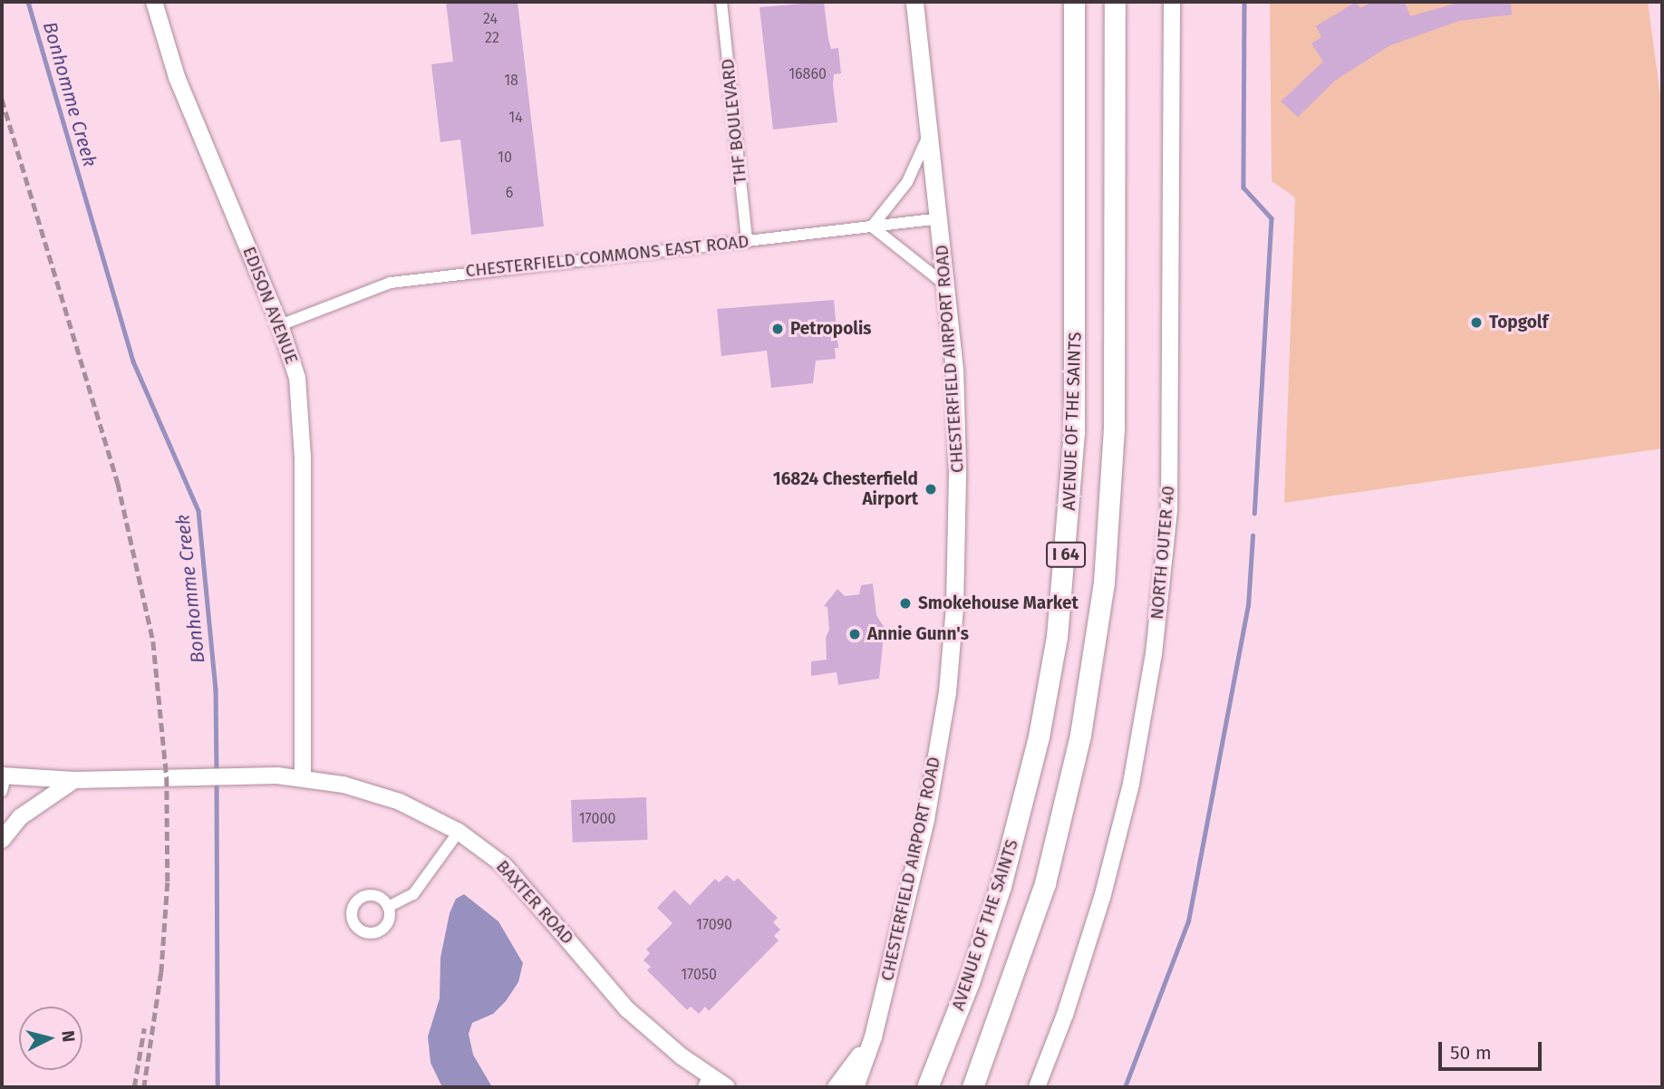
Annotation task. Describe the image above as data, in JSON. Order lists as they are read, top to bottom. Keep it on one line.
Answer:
{"streets":{"highway":["AVENUE OF THE SAINTS","I 64"],"main road":["CHESTERFIELD AIRPORT ROAD"],"street":["THF BOULEVARD","CHESTERFIELD COMMONS EAST ROAD","EDISON AVENUE","NORTH OUTER 40","BAXTER ROAD"]},"crossings":[["THF BOULEVARD","CHESTERFIELD COMMONS EAST ROAD"],["CHESTERFIELD COMMONS EAST ROAD","EDISON AVENUE"],["CHESTERFIELD COMMONS EAST ROAD","CHESTERFIELD AIRPORT ROAD"],["EDISON AVENUE","BAXTER ROAD"]],"water":["Bonhomme Creek"],"places":["Topgolf","Petropolis","16824 Chesterfield Airport","Smokehouse Market","Annie Gunn's"],"house_numbers":["24","22","16860","18","14","10","6","17000","17090","17050"],"scale_bar":"50 m","north":"right"}
